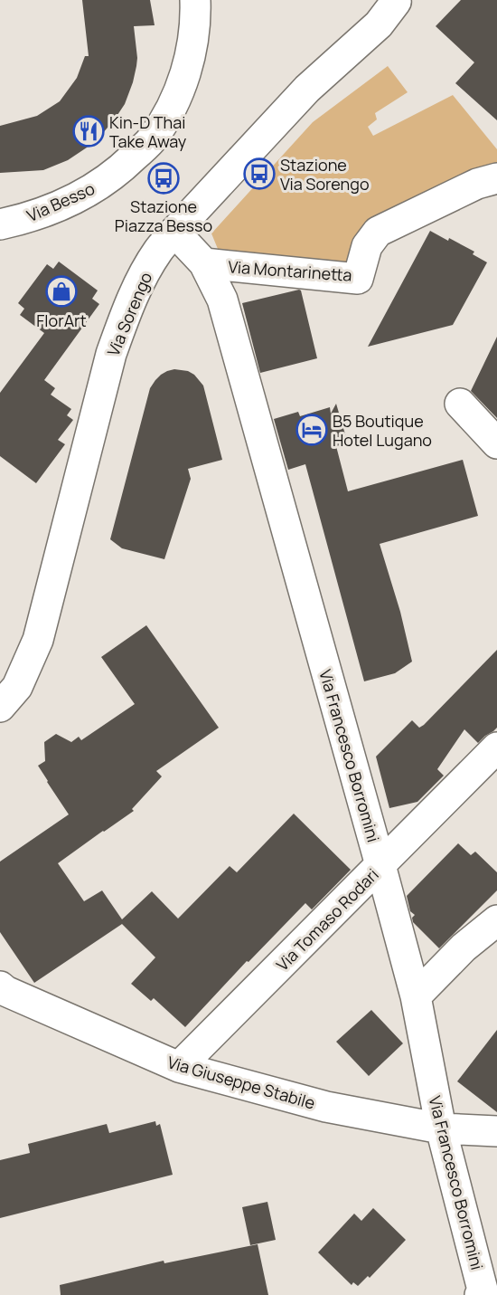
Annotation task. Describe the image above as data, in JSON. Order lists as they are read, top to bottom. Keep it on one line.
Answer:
{"streets":{"street":["Via Besso","Via Montarinetta","Via Sorengo","Via Francesco Borromini","Via Tomaso Rodari","Via Giuseppe Stabile"]},"crossings":[["Via Montarinetta","Via Francesco Borromini"],["Via Sorengo","Via Francesco Borromini"],["Via Francesco Borromini","Via Tomaso Rodari"],["Via Francesco Borromini","Via Giuseppe Stabile"],["Via Tomaso Rodari","Via Giuseppe Stabile"]],"places":{"restaurant":["Kin-D Thai Take Away"],"bus stop":["Stazione Via Sorengo","Stazione Piazza Besso"],"shop":["FlorArt"],"hotel":["B5 Boutique Hotel Lugano"]}}
